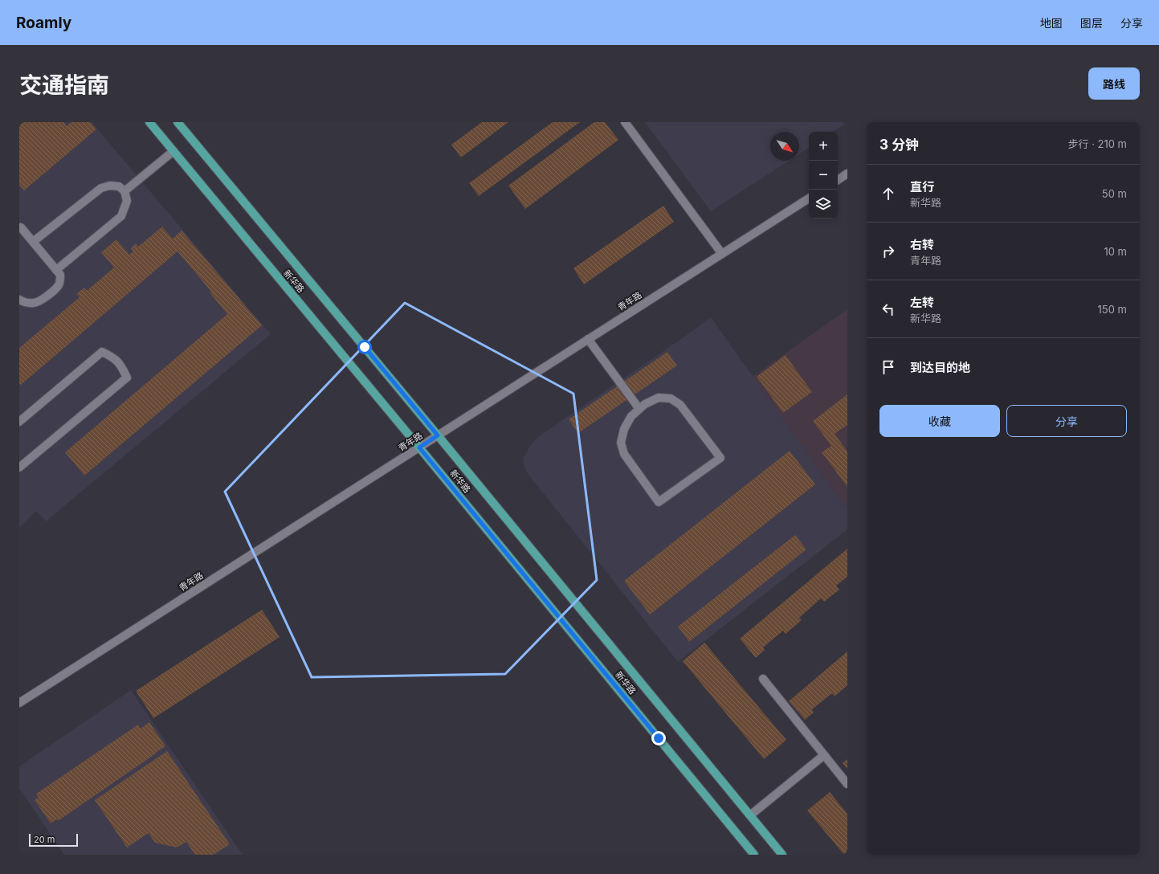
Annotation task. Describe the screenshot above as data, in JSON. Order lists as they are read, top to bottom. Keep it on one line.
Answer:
{"streets":{"main road":["新华路"],"street":["青年路"]},"crossings":[["新华路","青年路"]],"scale_bar":"20 m","north":"bottom right","page":{"header":"Roamly","nav":["地图","图层","分享"],"title":"交通指南","buttons":["路线",["收藏","分享"]],"heading":["3 分钟","步行 · 210 m"],"map_buttons":["+","−"],"list":[["直行","新华路","50 m"],["右转","青年路","10 m"],["左转","新华路","150 m"],"到达目的地"],"scale":"20 m"}}
